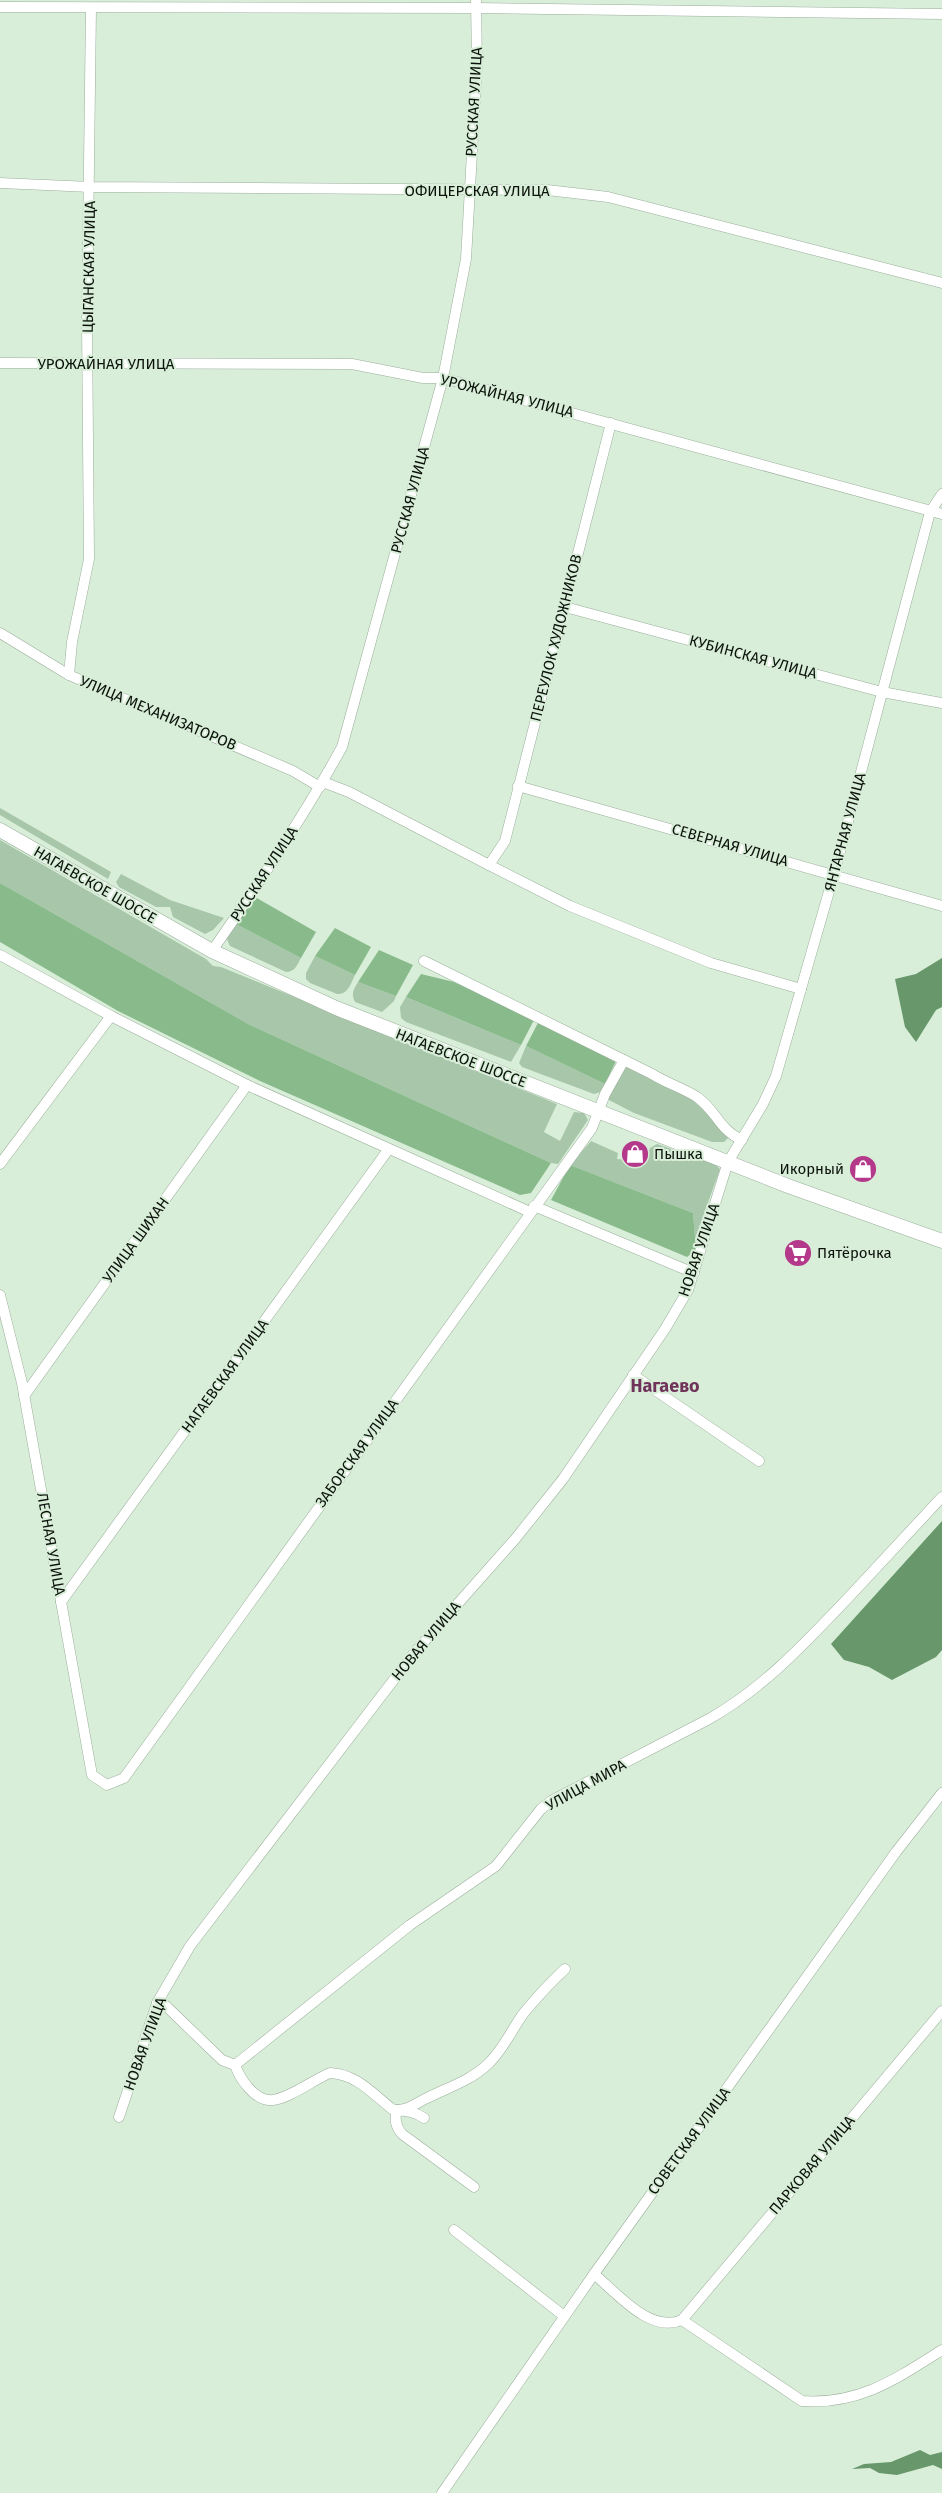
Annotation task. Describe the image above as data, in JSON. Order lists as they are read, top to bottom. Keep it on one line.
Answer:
{"streets":{"street":["РУССКАЯ УЛИЦА","ОФИЦЕРСКАЯ УЛИЦА","ЦЫГАНСКАЯ УЛИЦА","УРОЖАЙНАЯ УЛИЦА","ПЕРЕУЛОК ХУДОЖНИКОВ","КУБИНСКАЯ УЛИЦА","УЛИЦА МЕХАНИЗАТОРОВ","ЯНТАРНАЯ УЛИЦА","СЕВЕРНАЯ УЛИЦА","НАГАЕВСКОЕ ШОССЕ","УЛИЦА ШИХАН","НОВАЯ УЛИЦА","НАГАЕВСКАЯ УЛИЦА","ЗАБОРСКАЯ УЛИЦА","ЛЕСНАЯ УЛИЦА","УЛИЦА МИРА","СОВЕТСКАЯ УЛИЦА","ПАРКОВАЯ УЛИЦА"]},"crossings":[["РУССКАЯ УЛИЦА","ОФИЦЕРСКАЯ УЛИЦА"],["РУССКАЯ УЛИЦА","УРОЖАЙНАЯ УЛИЦА"],["РУССКАЯ УЛИЦА","УЛИЦА МЕХАНИЗАТОРОВ"],["РУССКАЯ УЛИЦА","НАГАЕВСКОЕ ШОССЕ"],["ОФИЦЕРСКАЯ УЛИЦА","ЦЫГАНСКАЯ УЛИЦА"],["ЦЫГАНСКАЯ УЛИЦА","УРОЖАЙНАЯ УЛИЦА"],["ЦЫГАНСКАЯ УЛИЦА","УЛИЦА МЕХАНИЗАТОРОВ"],["УРОЖАЙНАЯ УЛИЦА","ПЕРЕУЛОК ХУДОЖНИКОВ"],["УРОЖАЙНАЯ УЛИЦА","ЯНТАРНАЯ УЛИЦА"],["ПЕРЕУЛОК ХУДОЖНИКОВ","КУБИНСКАЯ УЛИЦА"],["ПЕРЕУЛОК ХУДОЖНИКОВ","УЛИЦА МЕХАНИЗАТОРОВ"],["ПЕРЕУЛОК ХУДОЖНИКОВ","СЕВЕРНАЯ УЛИЦА"],["КУБИНСКАЯ УЛИЦА","ЯНТАРНАЯ УЛИЦА"],["УЛИЦА МЕХАНИЗАТОРОВ","ЯНТАРНАЯ УЛИЦА"],["ЯНТАРНАЯ УЛИЦА","СЕВЕРНАЯ УЛИЦА"],["ЯНТАРНАЯ УЛИЦА","НАГАЕВСКОЕ ШОССЕ"],["ЯНТАРНАЯ УЛИЦА","НОВАЯ УЛИЦА"],["НАГАЕВСКОЕ ШОССЕ","НОВАЯ УЛИЦА"],["НАГАЕВСКОЕ ШОССЕ","ЗАБОРСКАЯ УЛИЦА"],["УЛИЦА ШИХАН","ЛЕСНАЯ УЛИЦА"],["НАГАЕВСКАЯ УЛИЦА","ЛЕСНАЯ УЛИЦА"],["ЗАБОРСКАЯ УЛИЦА","ЛЕСНАЯ УЛИЦА"]],"districts":["Нагаево"],"places":{"shop":["Пышка","Икорный"],"supermarket":["Пятёрочка"]}}
